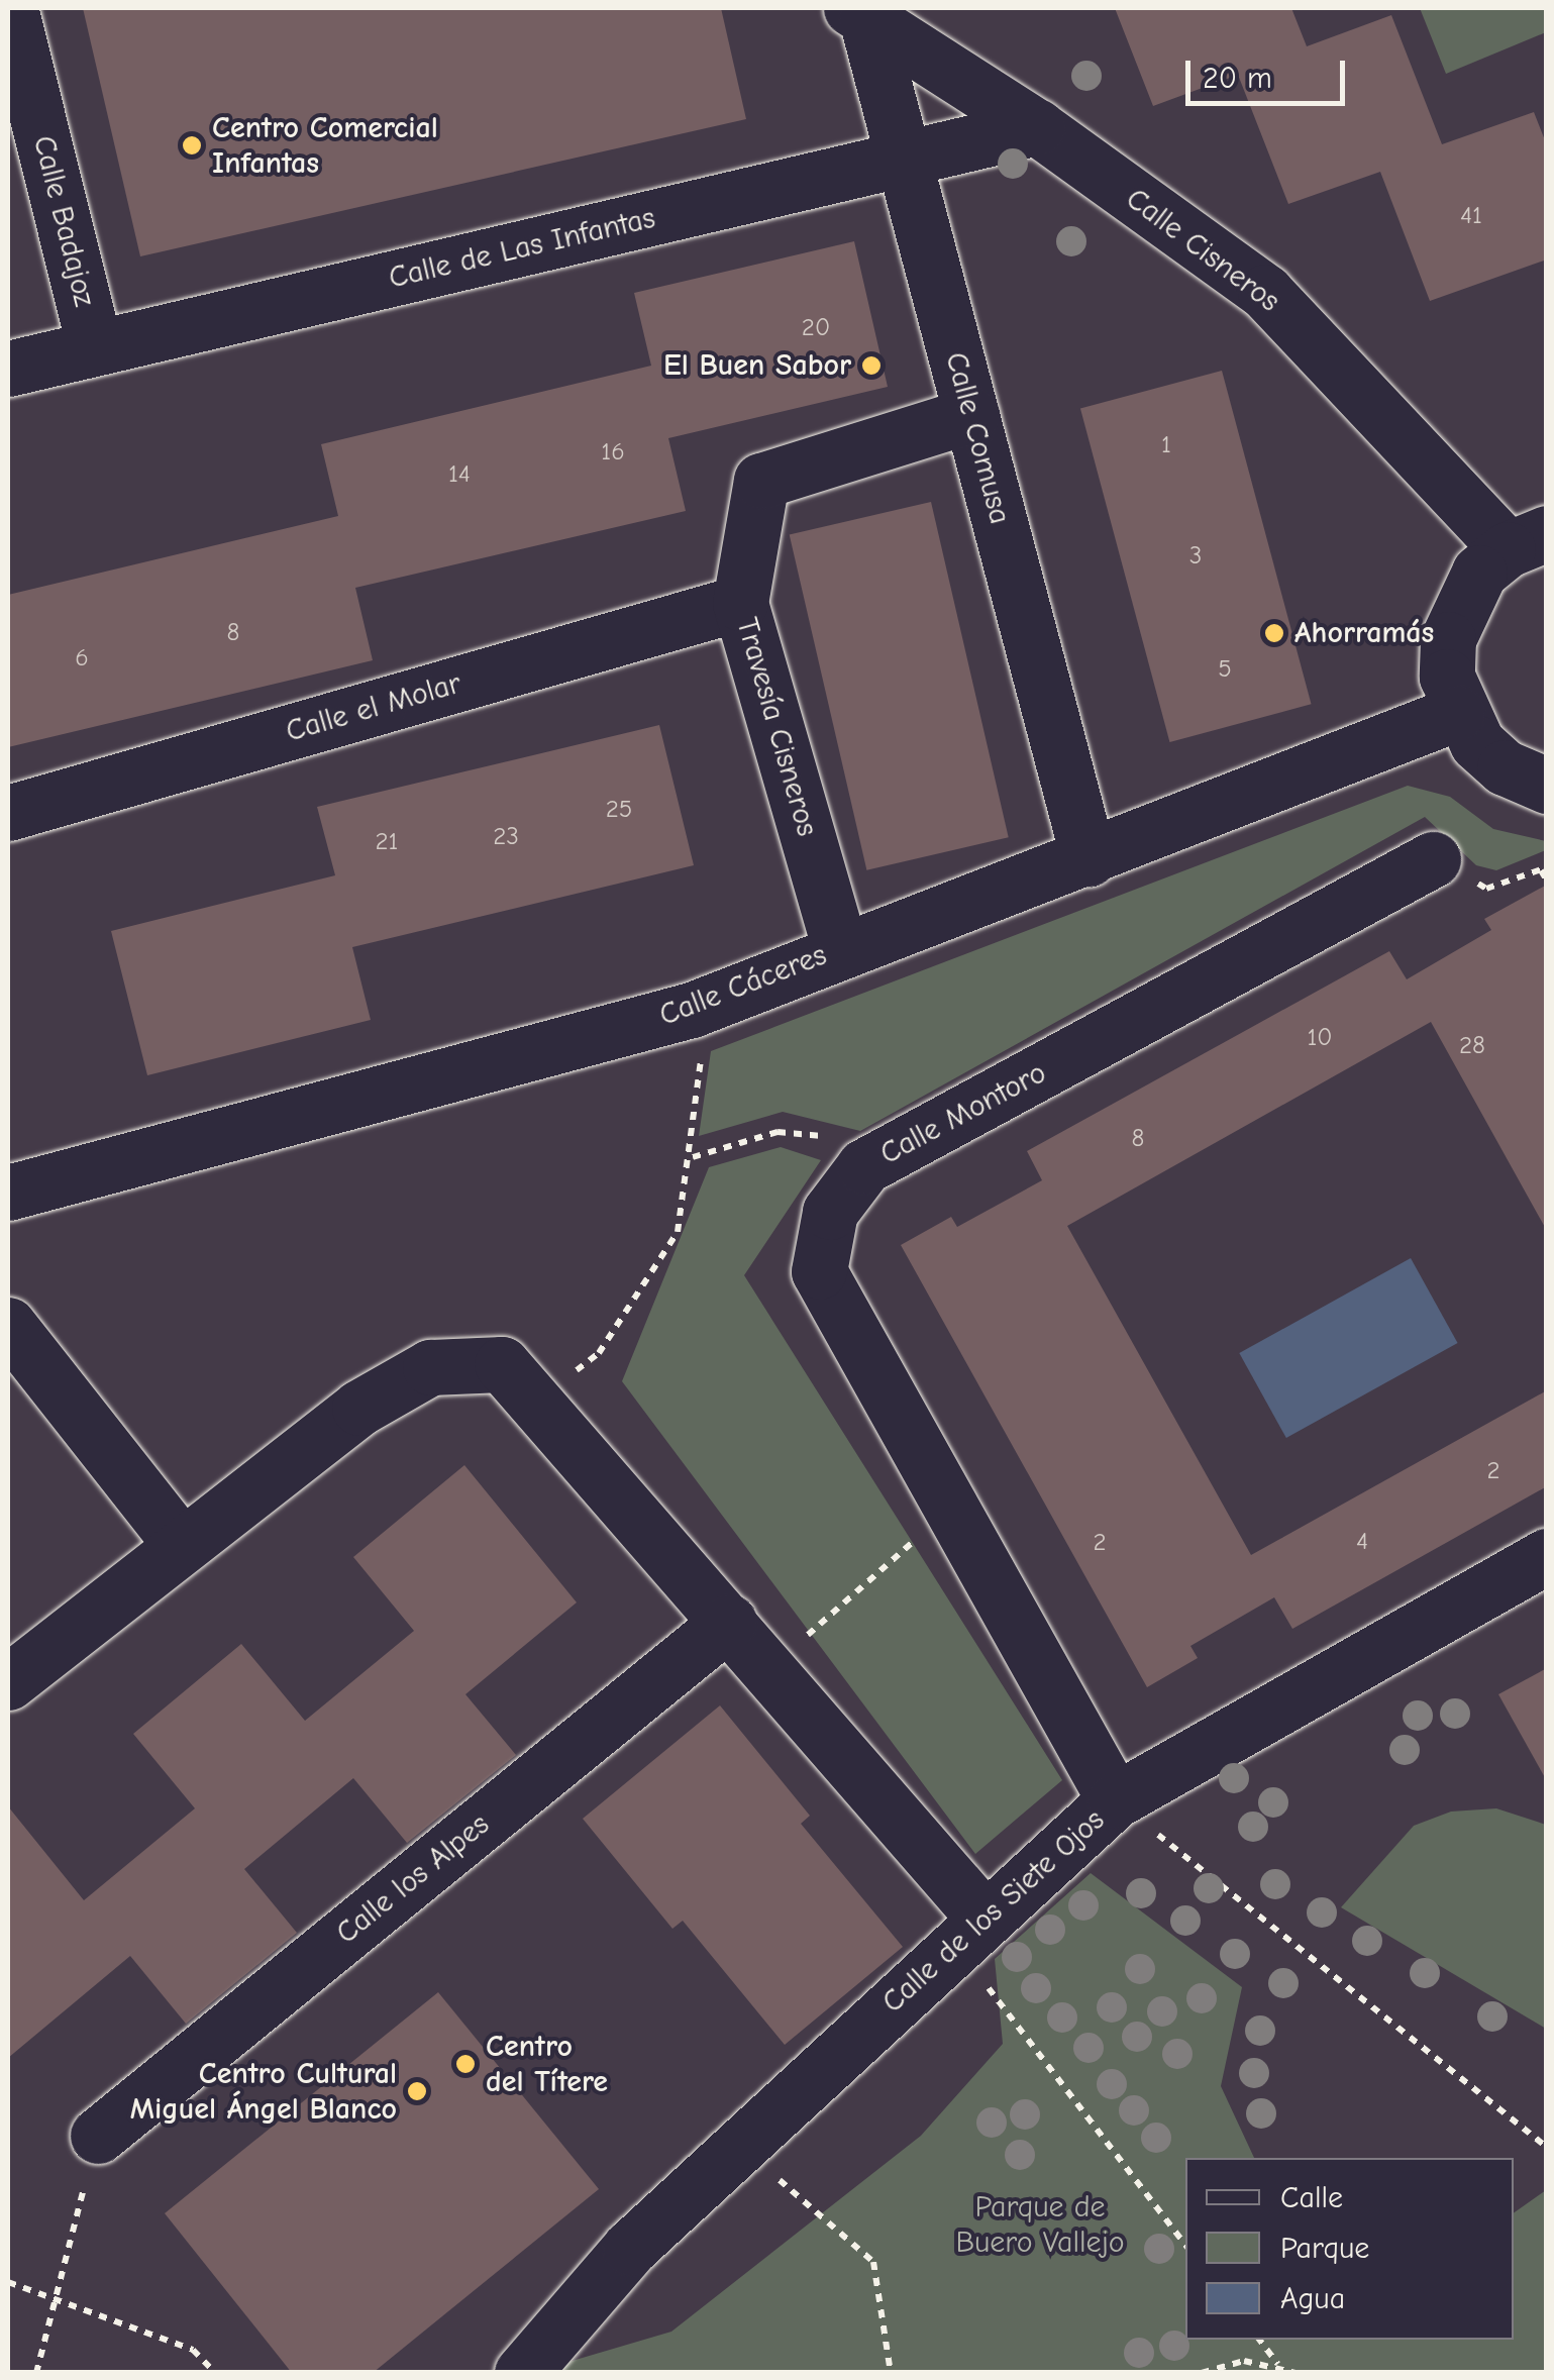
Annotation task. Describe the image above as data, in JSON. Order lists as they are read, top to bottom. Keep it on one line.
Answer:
{"streets":{"street":["Calle Badajoz","Calle de Las Infantas","Calle Cisneros","Calle Comusa","Calle el Molar","Travesía Cisneros","Calle Cáceres","Calle Montoro","Calle los Alpes","Calle de los Siete Ojos"]},"crossings":[["Calle Badajoz","Calle de Las Infantas"],["Calle de Las Infantas","Calle Cisneros"],["Calle de Las Infantas","Calle Comusa"],["Calle Cisneros","Calle Comusa"],["Calle Comusa","Travesía Cisneros"],["Calle Comusa","Calle Cáceres"],["Calle el Molar","Travesía Cisneros"],["Travesía Cisneros","Calle Cáceres"],["Calle Montoro","Calle de los Siete Ojos"]],"parks":["Parque de Buero Vallejo"],"places":["Centro Comercial Infantas","El Buen Sabor","Ahorramás","Centro del Títere","Centro Cultural Miguel Ángel Blanco"],"house_numbers":["41","20","1","16","14","3","8","6","5","25","23","21","10","28","8","2","4","2"],"legend":["Calle","Parque","Agua"],"scale_bar":"20 m"}
